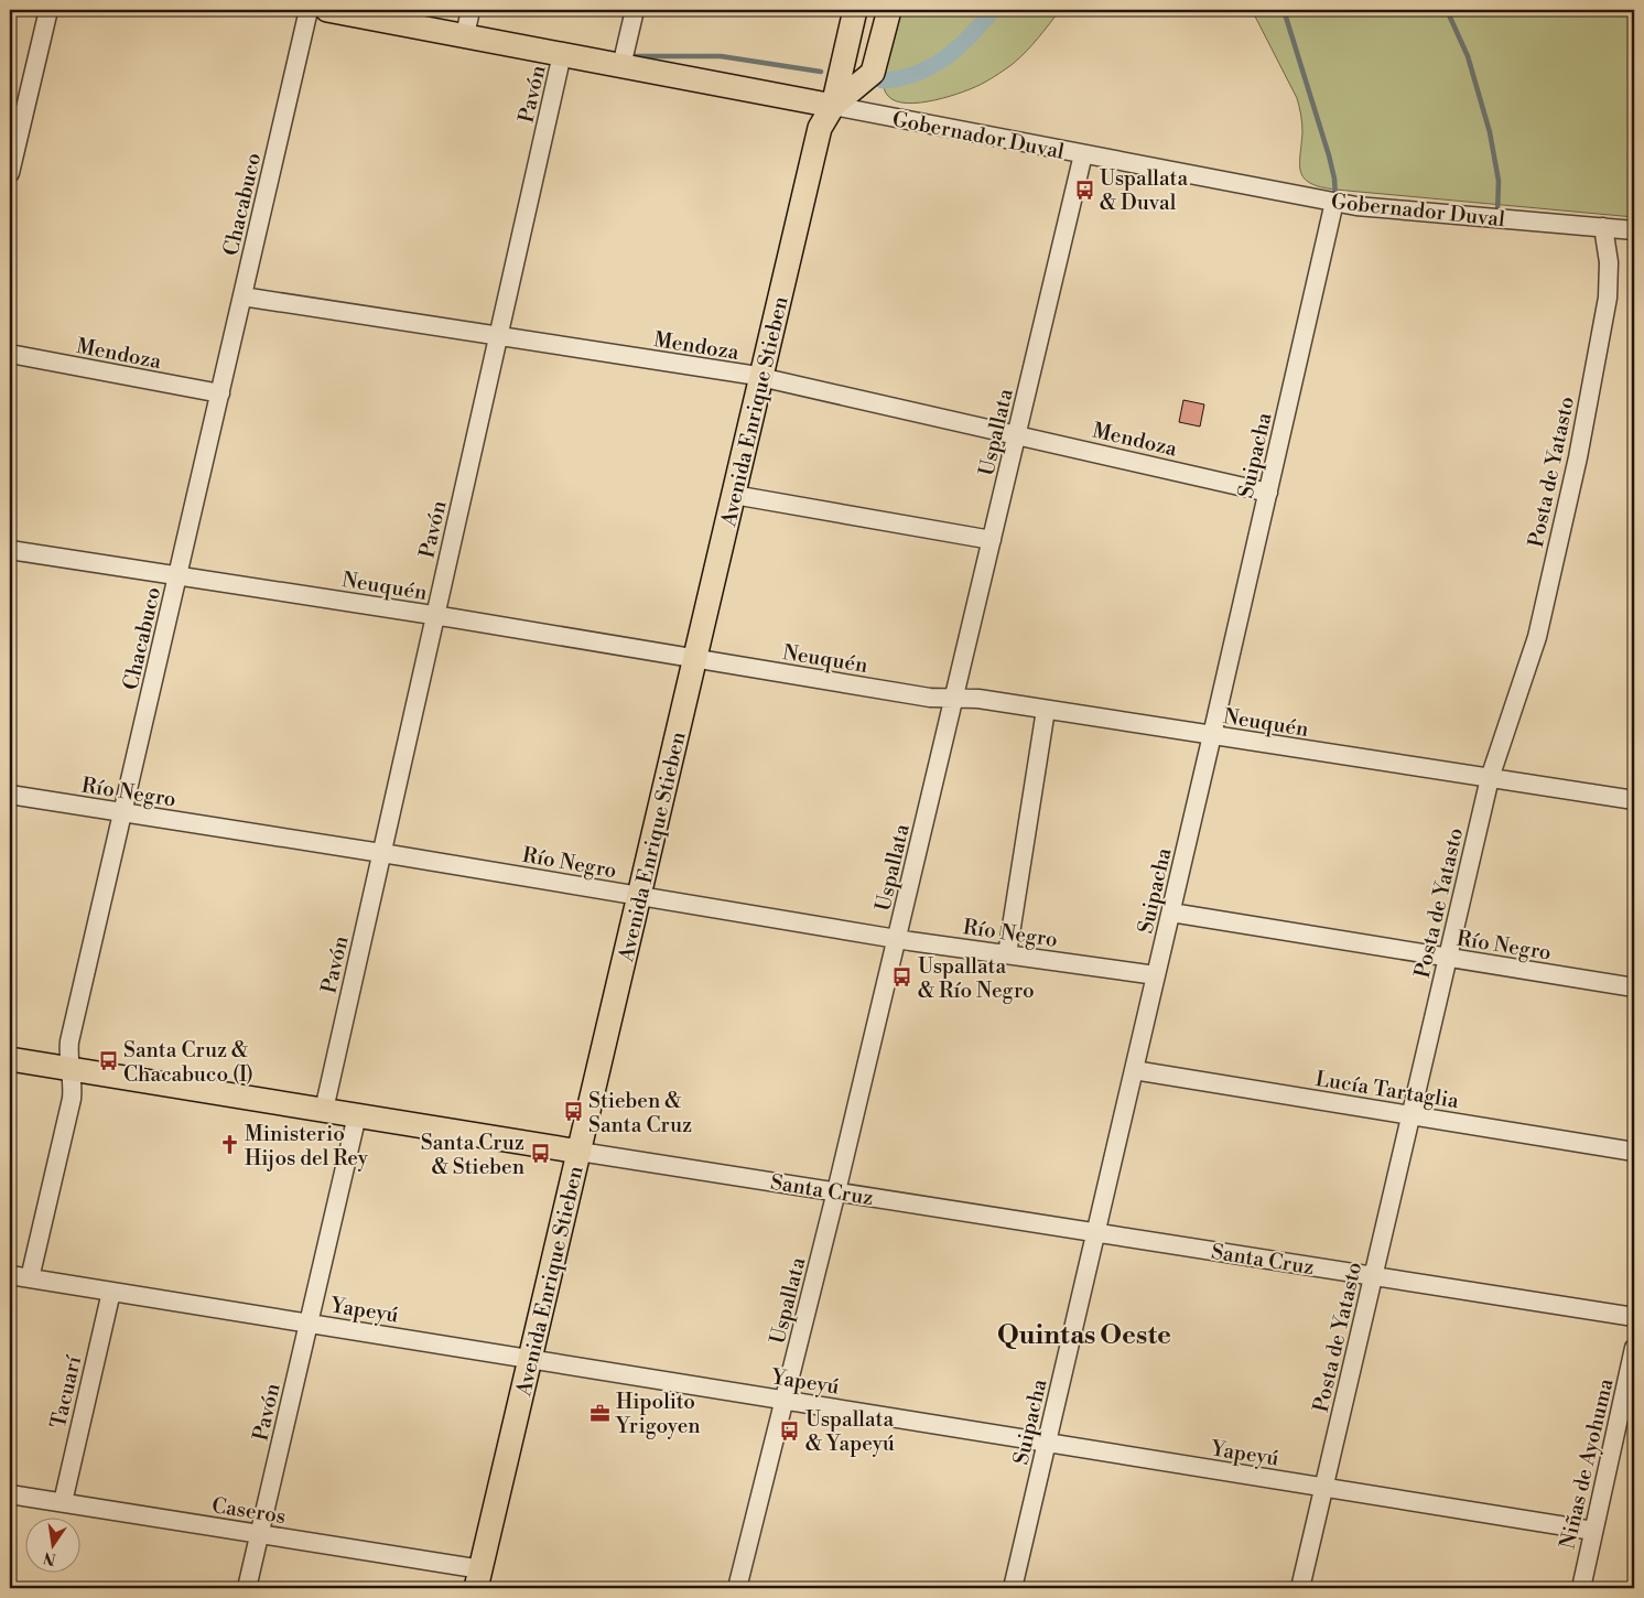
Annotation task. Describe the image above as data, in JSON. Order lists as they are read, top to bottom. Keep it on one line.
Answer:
{"streets":{"main road":["Gobernador Duval","Avenida Enrique Stieben","Santa Cruz"],"street":["Pavón","Chacabuco","Mendoza","Uspallata","Suipacha","Posta de Yatasto","Neuquén","Río Negro","Lucía Tartaglia","Yapeyú","Tacuarí","Niñas de Ayohuma","Caseros"]},"crossings":[["Pavón","Gobernador Duval"],["Pavón","Mendoza"],["Pavón","Neuquén"],["Pavón","Río Negro"],["Pavón","Santa Cruz"],["Pavón","Yapeyú"],["Pavón","Caseros"],["Gobernador Duval","Avenida Enrique Stieben"],["Gobernador Duval","Uspallata"],["Gobernador Duval","Suipacha"],["Gobernador Duval","Posta de Yatasto"],["Chacabuco","Mendoza"],["Chacabuco","Neuquén"],["Chacabuco","Río Negro"],["Chacabuco","Santa Cruz"],["Chacabuco","Yapeyú"],["Mendoza","Avenida Enrique Stieben"],["Mendoza","Uspallata"],["Mendoza","Suipacha"],["Avenida Enrique Stieben","Neuquén"],["Avenida Enrique Stieben","Río Negro"],["Avenida Enrique Stieben","Santa Cruz"],["Avenida Enrique Stieben","Yapeyú"],["Avenida Enrique Stieben","Caseros"],["Uspallata","Neuquén"],["Uspallata","Río Negro"],["Uspallata","Santa Cruz"],["Uspallata","Yapeyú"],["Suipacha","Neuquén"],["Suipacha","Río Negro"],["Suipacha","Lucía Tartaglia"],["Suipacha","Santa Cruz"],["Suipacha","Yapeyú"],["Posta de Yatasto","Neuquén"],["Posta de Yatasto","Río Negro"],["Posta de Yatasto","Lucía Tartaglia"],["Posta de Yatasto","Santa Cruz"],["Posta de Yatasto","Yapeyú"],["Yapeyú","Tacuarí"],["Yapeyú","Niñas de Ayohuma"],["Tacuarí","Caseros"]],"districts":["Quintas Oeste"],"places":{"bus stop":["Uspallata & Duval","Uspallata & Río Negro","Santa Cruz & Chacabuco (I)","Stieben & Santa Cruz","Santa Cruz & Stieben","Uspallata & Yapeyú"],"church":["Ministerio Hijos del Rey"],"office":["Hipolito Yrigoyen"]},"north":"bottom"}
